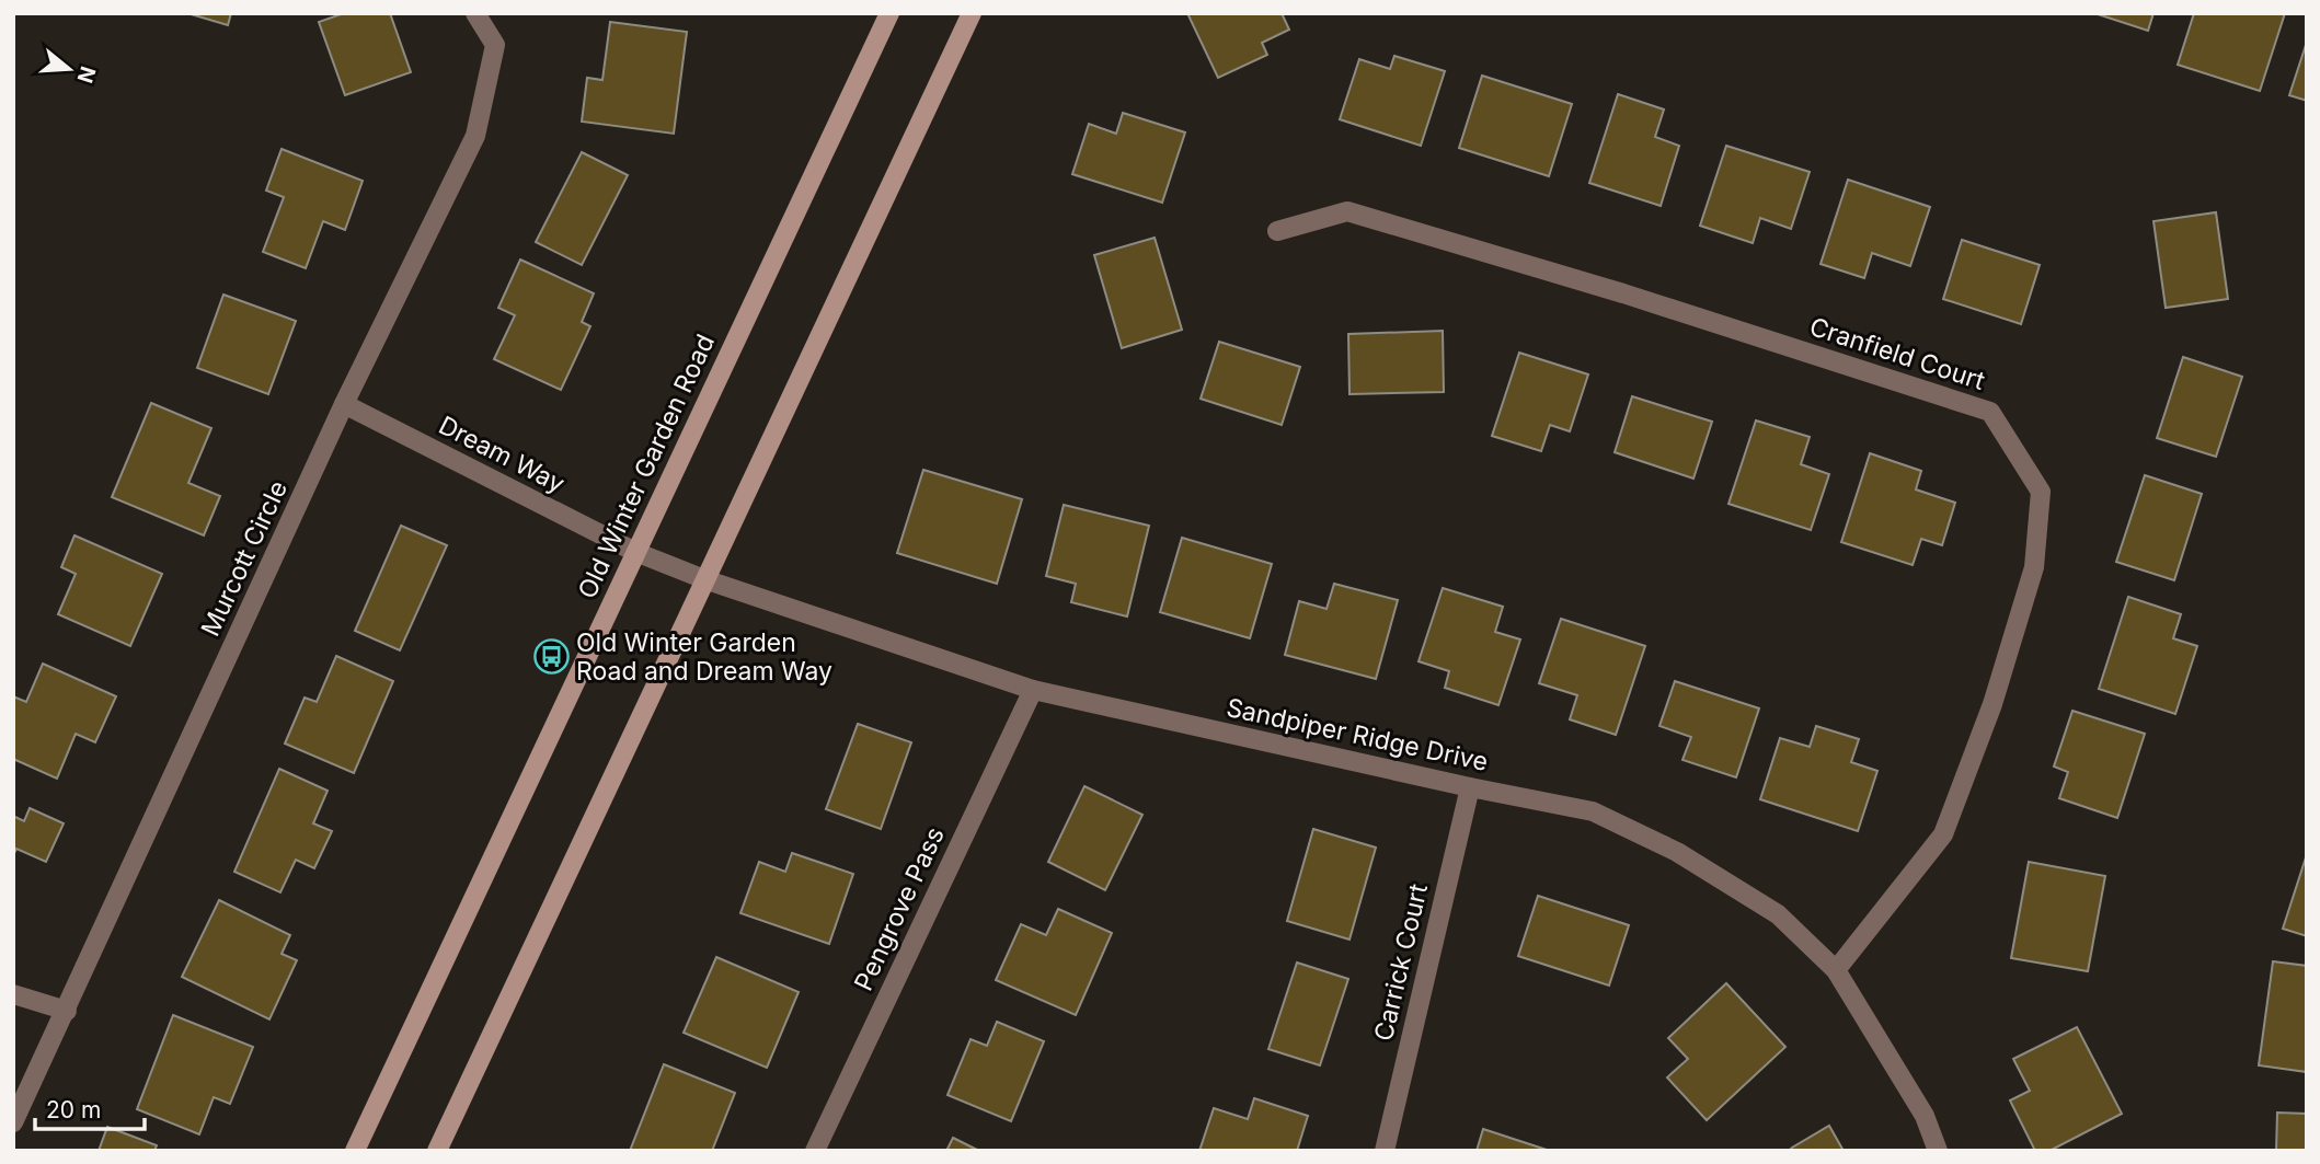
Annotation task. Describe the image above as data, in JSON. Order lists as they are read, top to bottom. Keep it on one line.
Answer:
{"streets":{"main road":["Old Winter Garden Road"],"street":["Cranfield Court","Dream Way","Murcott Circle","Sandpiper Ridge Drive","Pengrove Pass","Carrick Court"]},"crossings":[["Cranfield Court","Sandpiper Ridge Drive"],["Dream Way","Old Winter Garden Road"],["Dream Way","Murcott Circle"],["Dream Way","Sandpiper Ridge Drive"],["Old Winter Garden Road","Sandpiper Ridge Drive"],["Sandpiper Ridge Drive","Pengrove Pass"],["Sandpiper Ridge Drive","Carrick Court"]],"places":{"bus stop":["Old Winter Garden Road and Dream Way"]},"scale_bar":"20 m","north":"right"}
